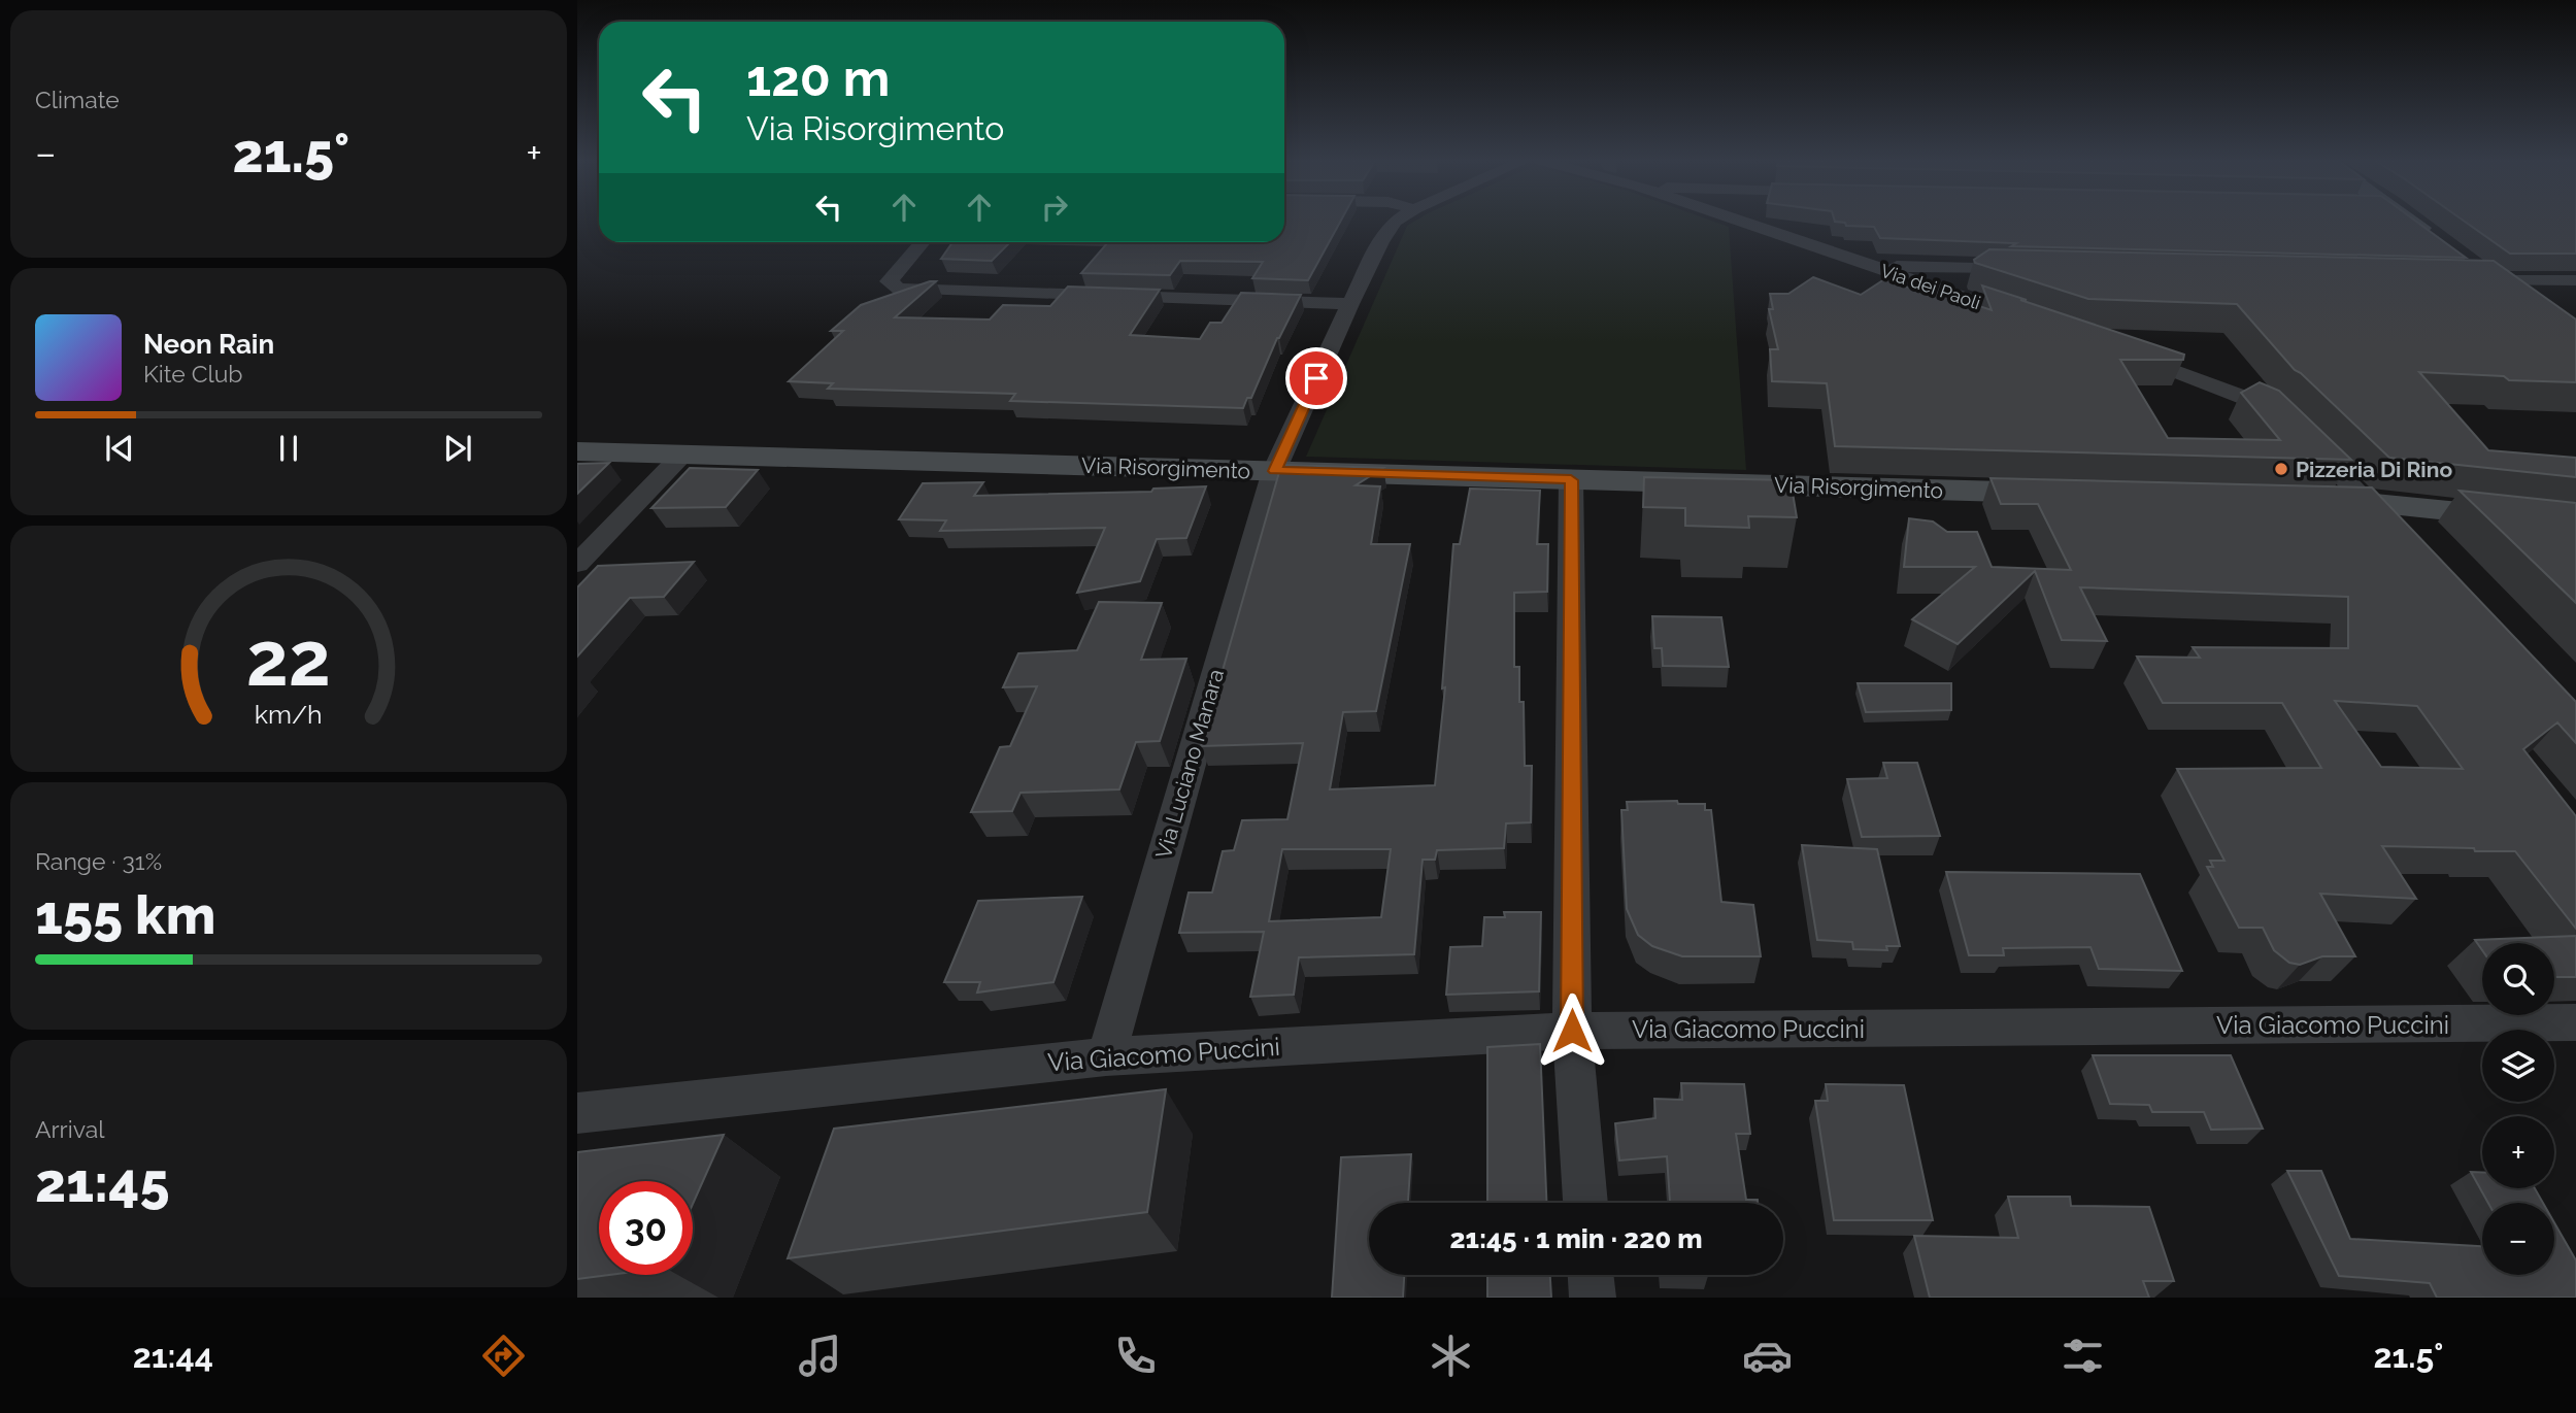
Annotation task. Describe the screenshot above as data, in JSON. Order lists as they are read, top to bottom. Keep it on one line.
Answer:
{"streets":{"street":["Via dei Paoli","Via Risorgimento","Via Luciano Manara","Via Giacomo Puccini"]},"crossings":[["Via Risorgimento","Via Luciano Manara"],["Via Luciano Manara","Via Giacomo Puccini"]],"places":["Pizzeria Di Rino"],"page":{"tile":["Climate",["Range · 31%","155 km"],["Arrival","21:45"]],"turn":["120 m","Via Risorgimento"],"heat":["−","21.5°","+"],"song":["Neon Rain","Kite Club"],"map_buttons":["+","−"],"limit":"30","trip":"21:45 · 1 min · 220 m","tabs":["21:44","21.5°"],"gauge":["22","km/h"]}}
